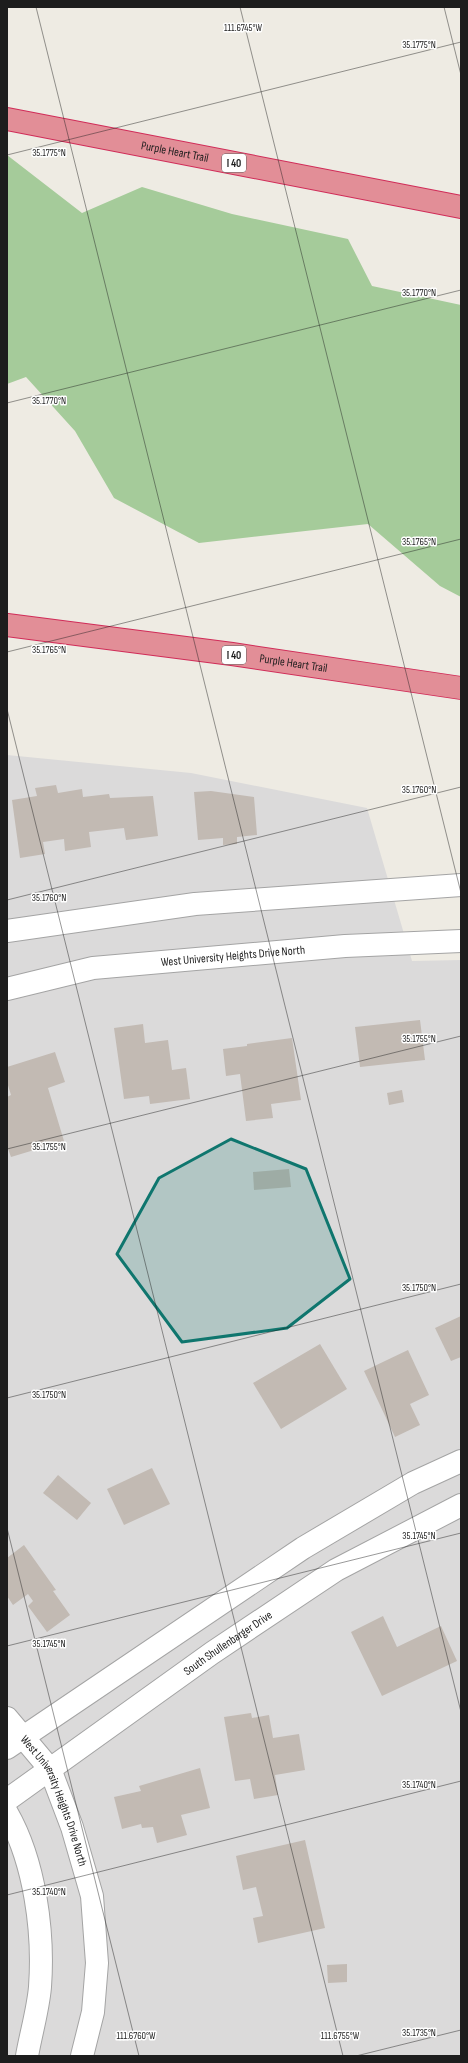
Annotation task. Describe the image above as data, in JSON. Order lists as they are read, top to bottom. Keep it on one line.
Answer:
{"streets":{"highway":["Purple Heart Trail","I 40"],"street":["West University Heights Drive North","South Shullenbarger Drive"]},"crossings":[["West University Heights Drive North","South Shullenbarger Drive"]],"coordinates":["111.6745°W","35.1775°N","35.1770°N","35.1765°N","35.1760°N","35.1755°N","35.1750°N","35.1745°N","35.1740°N","35.1735°N","111.6760°W","111.6755°W"]}
